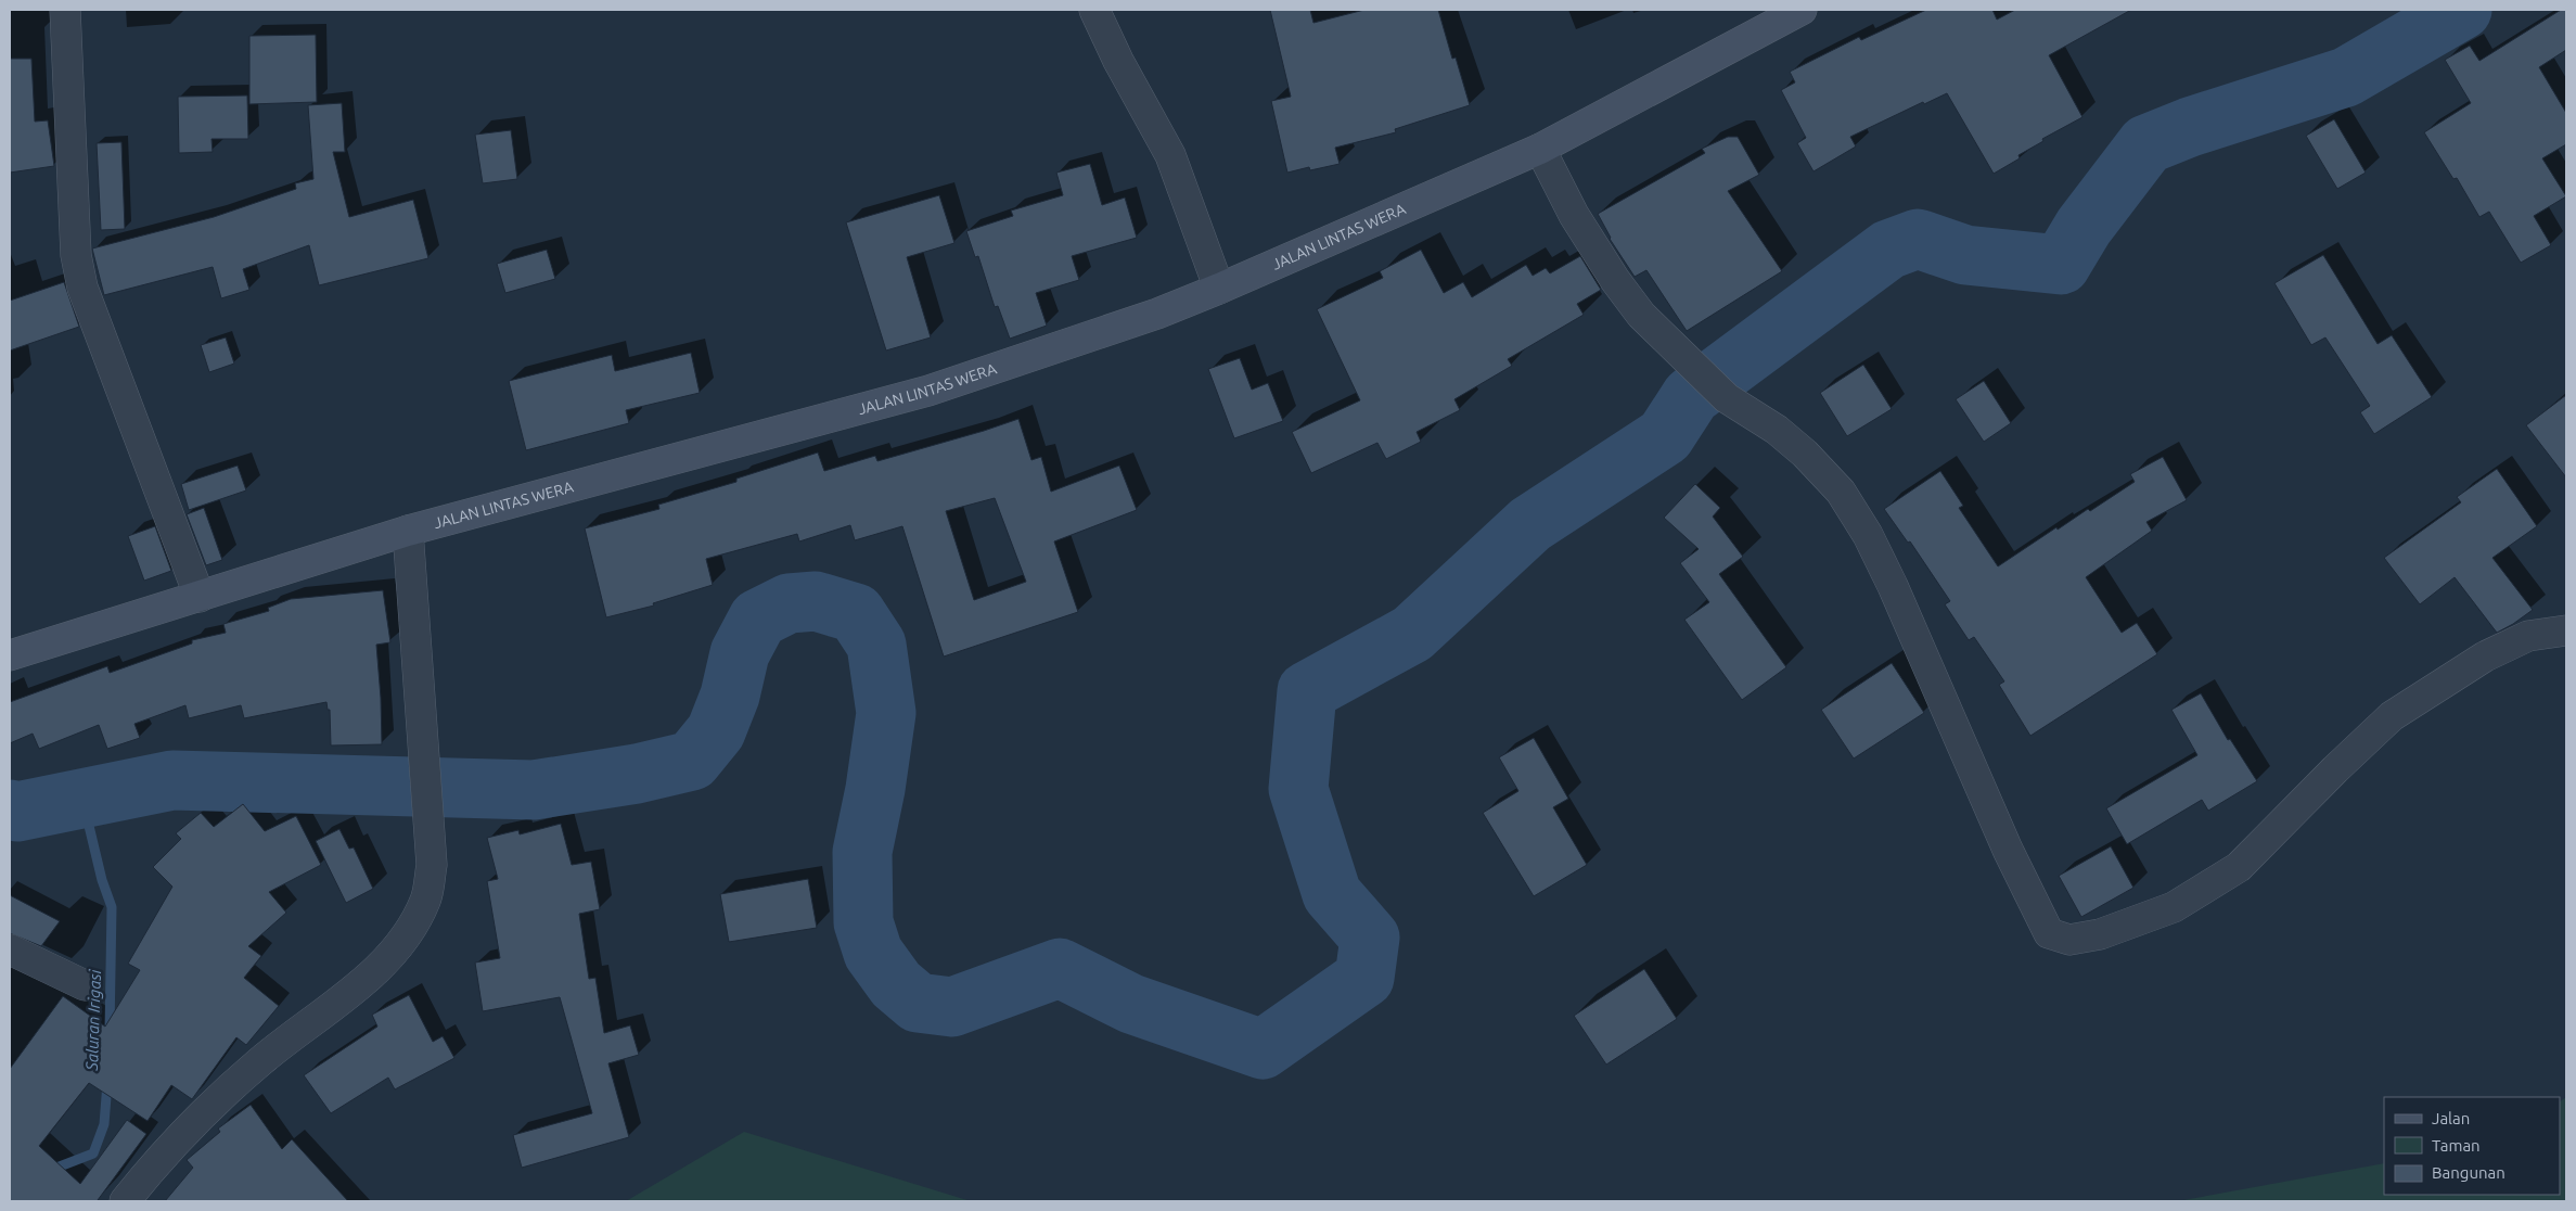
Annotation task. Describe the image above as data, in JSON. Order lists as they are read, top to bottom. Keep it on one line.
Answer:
{"streets":{"main road":["JALAN LINTAS WERA"]},"water":["Saluran Irigasi"],"legend":["Jalan","Taman","Bangunan"]}
